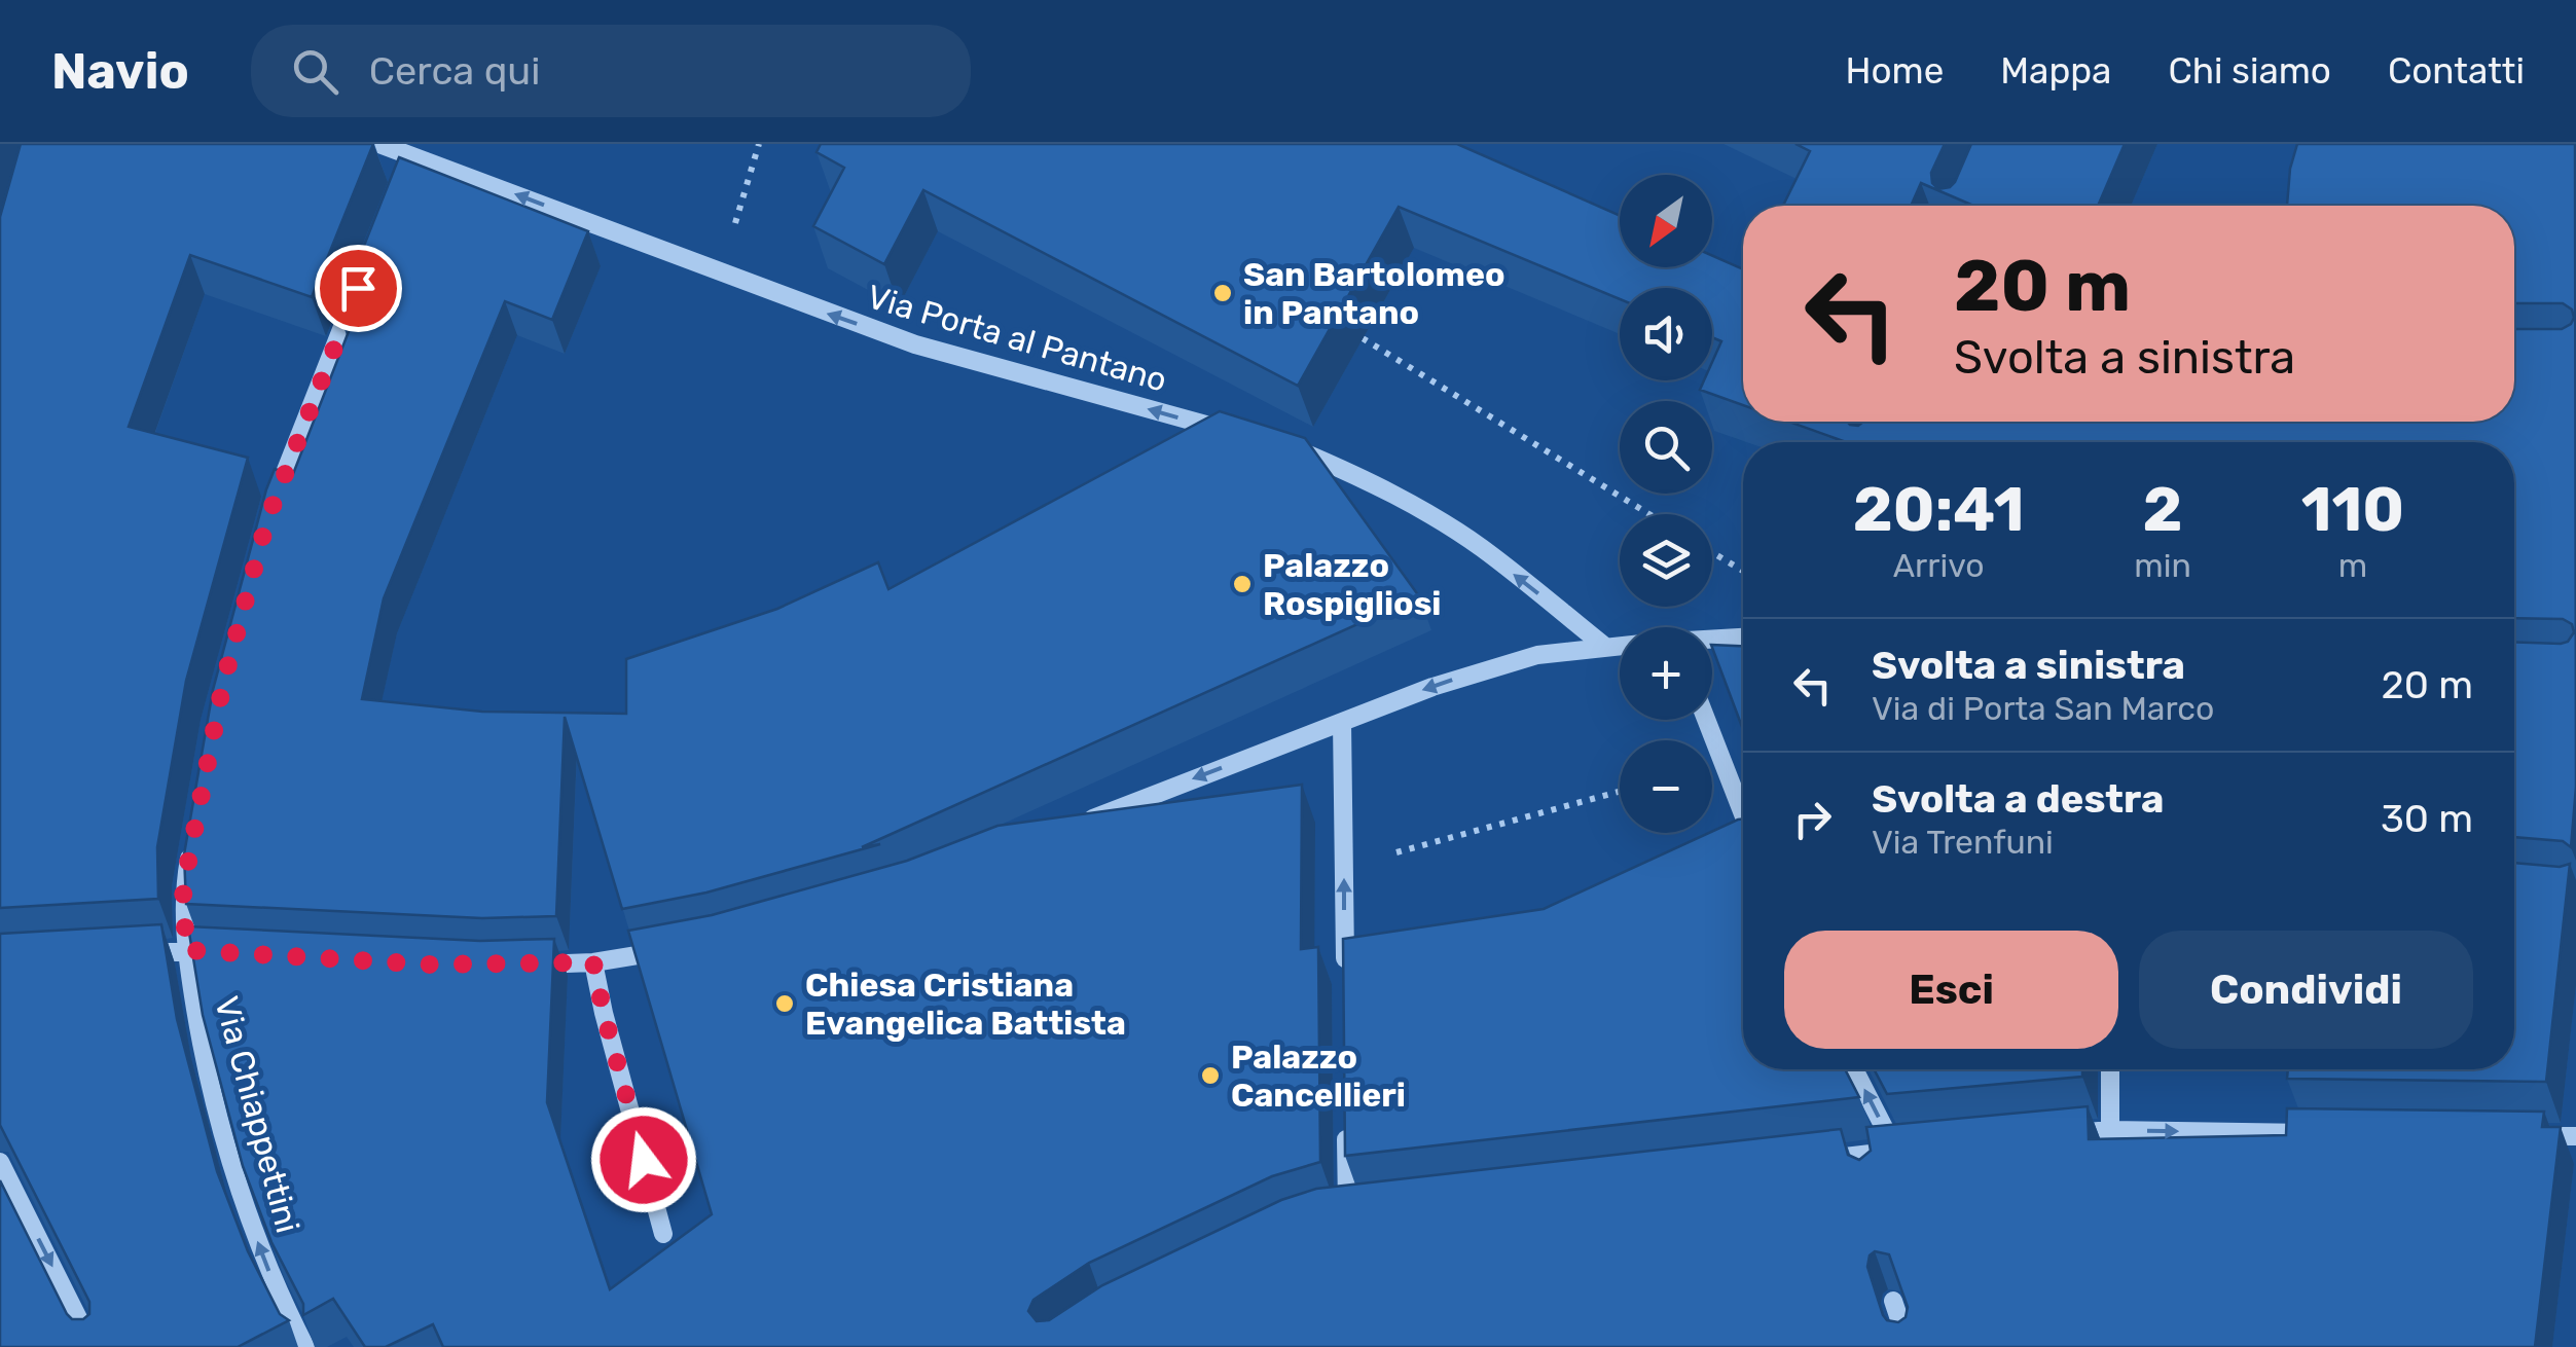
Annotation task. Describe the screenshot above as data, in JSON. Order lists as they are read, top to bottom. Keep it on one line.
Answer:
{"streets":{"street":["Via Porta al Pantano","Via Chiappettini"]},"one_way":["Via Porta al Pantano","Via Chiappettini"],"places":["San Bartolomeo in Pantano","Palazzo Rospigliosi","Chiesa Cristiana Evangelica Battista","Palazzo Cancellieri"],"north":"bottom left","page":{"header":"Navio","search":"Cerca qui","nav":["Home","Mappa","Chi siamo","Contatti"],"map_buttons":["+","−"],"turn":["20 m","Svolta a sinistra"],"eta":["20:41","Arrivo","2","min","110","m"],"list":[{"name":"Svolta a sinistra","note":"Via di Porta San Marco","value":"20 m"},{"name":"Svolta a destra","note":"Via Trenfuni","value":"30 m"}],"buttons":["Esci","Condividi"]}}
